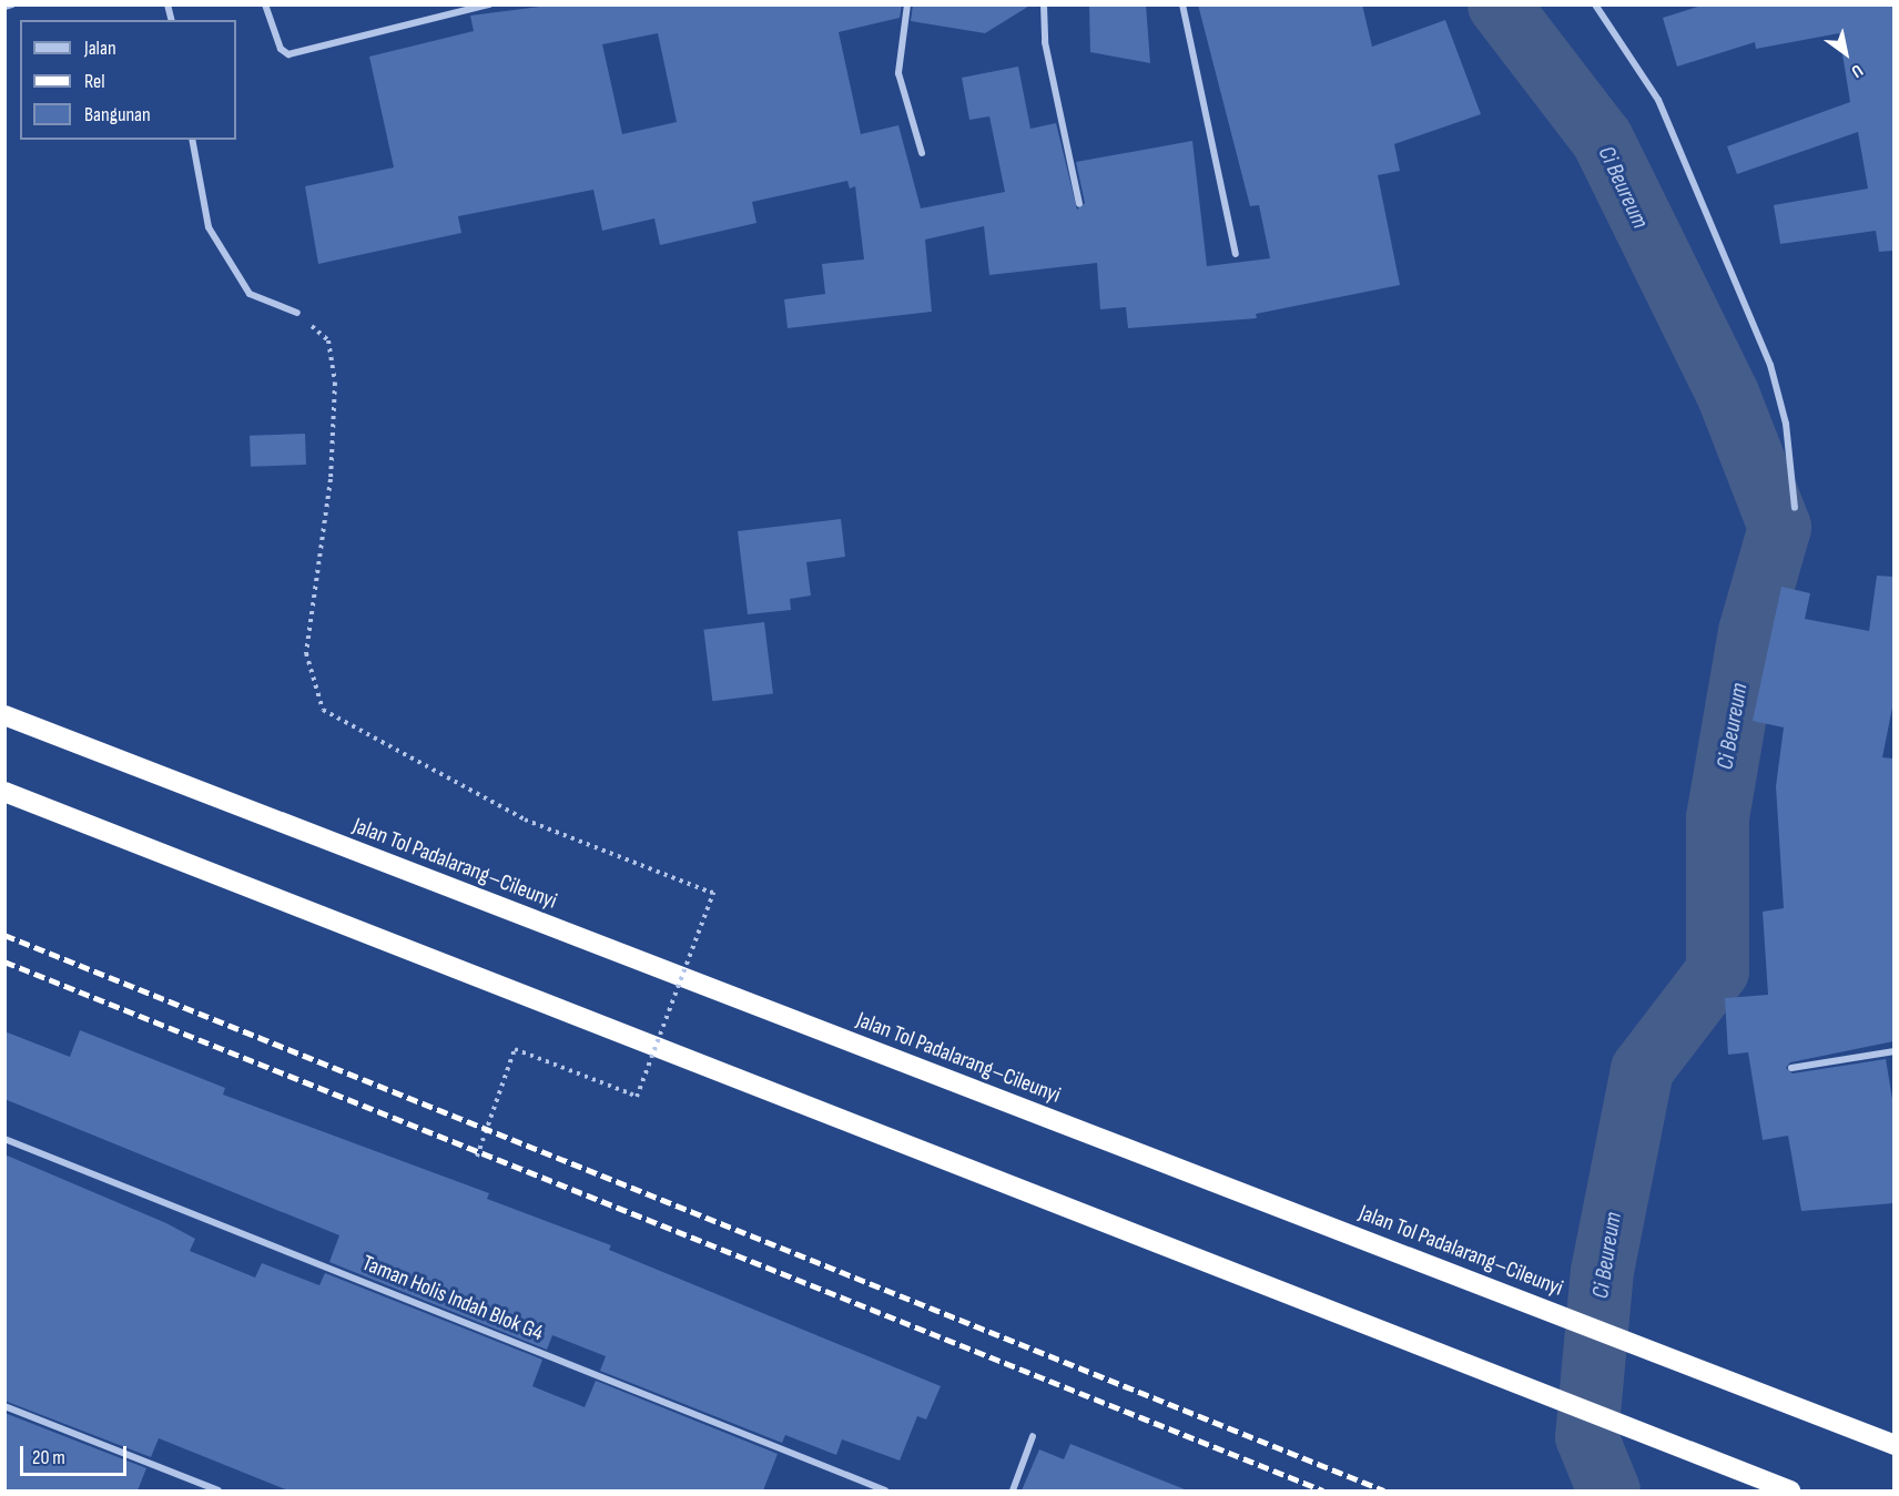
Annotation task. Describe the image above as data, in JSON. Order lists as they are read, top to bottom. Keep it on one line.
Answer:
{"streets":{"highway":["Jalan Tol Padalarang–Cileunyi"],"street":["Taman Holis Indah Blok G4"]},"water":["Ci Beureum"],"legend":["Jalan","Rel","Bangunan"],"scale_bar":"20 m","north":"bottom right"}
